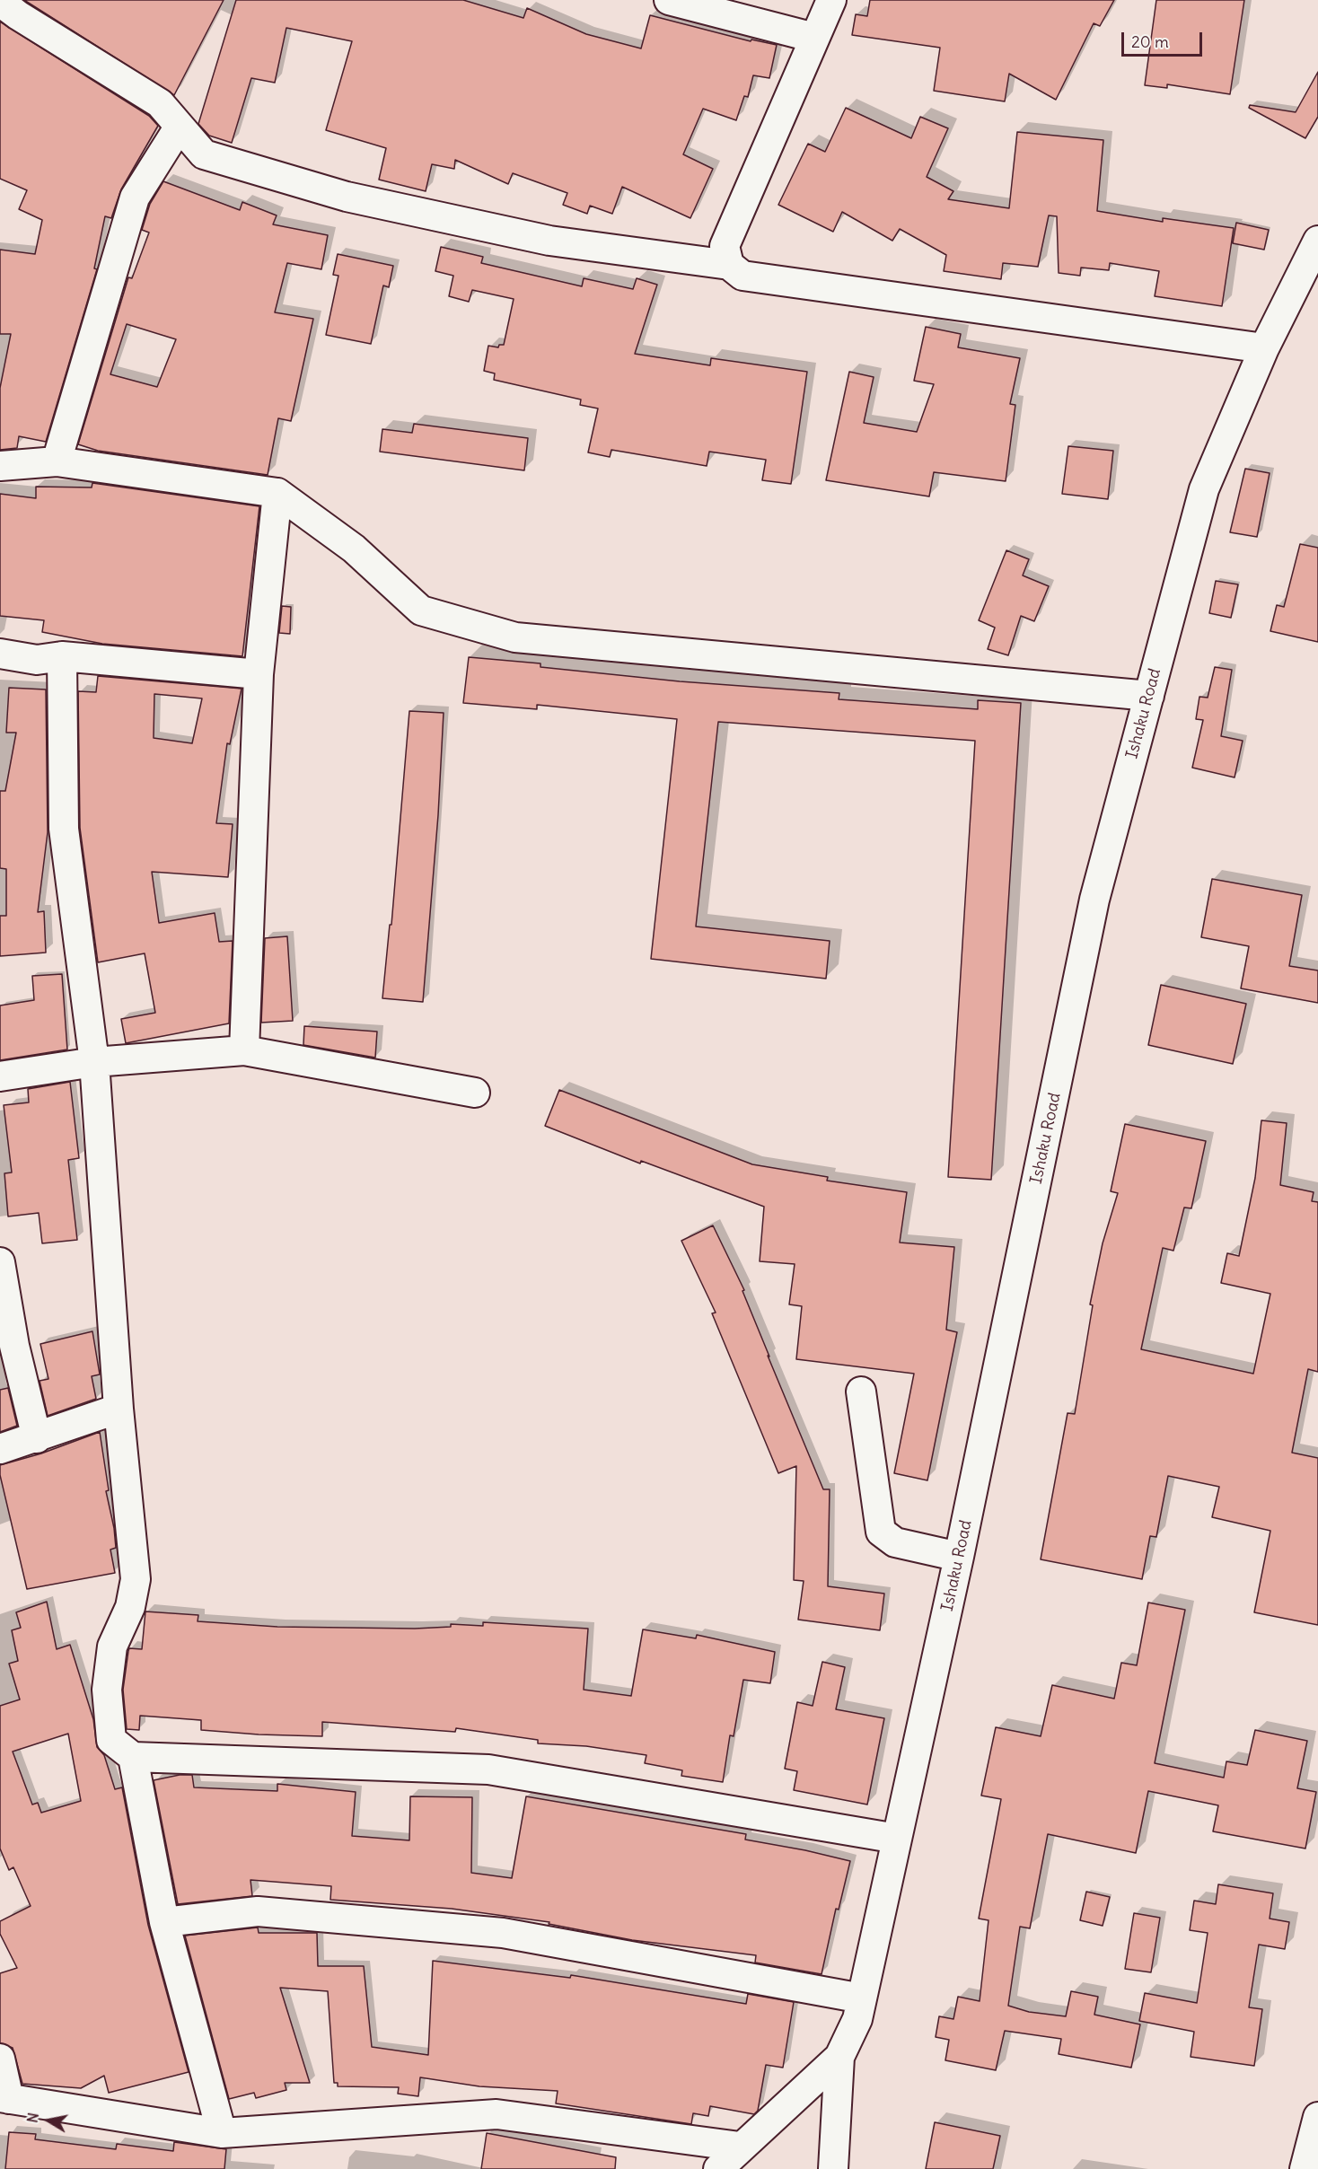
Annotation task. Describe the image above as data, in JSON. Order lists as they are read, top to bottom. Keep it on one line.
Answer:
{"streets":{"street":["Ishaku Road"]},"scale_bar":"20 m","north":"left"}
